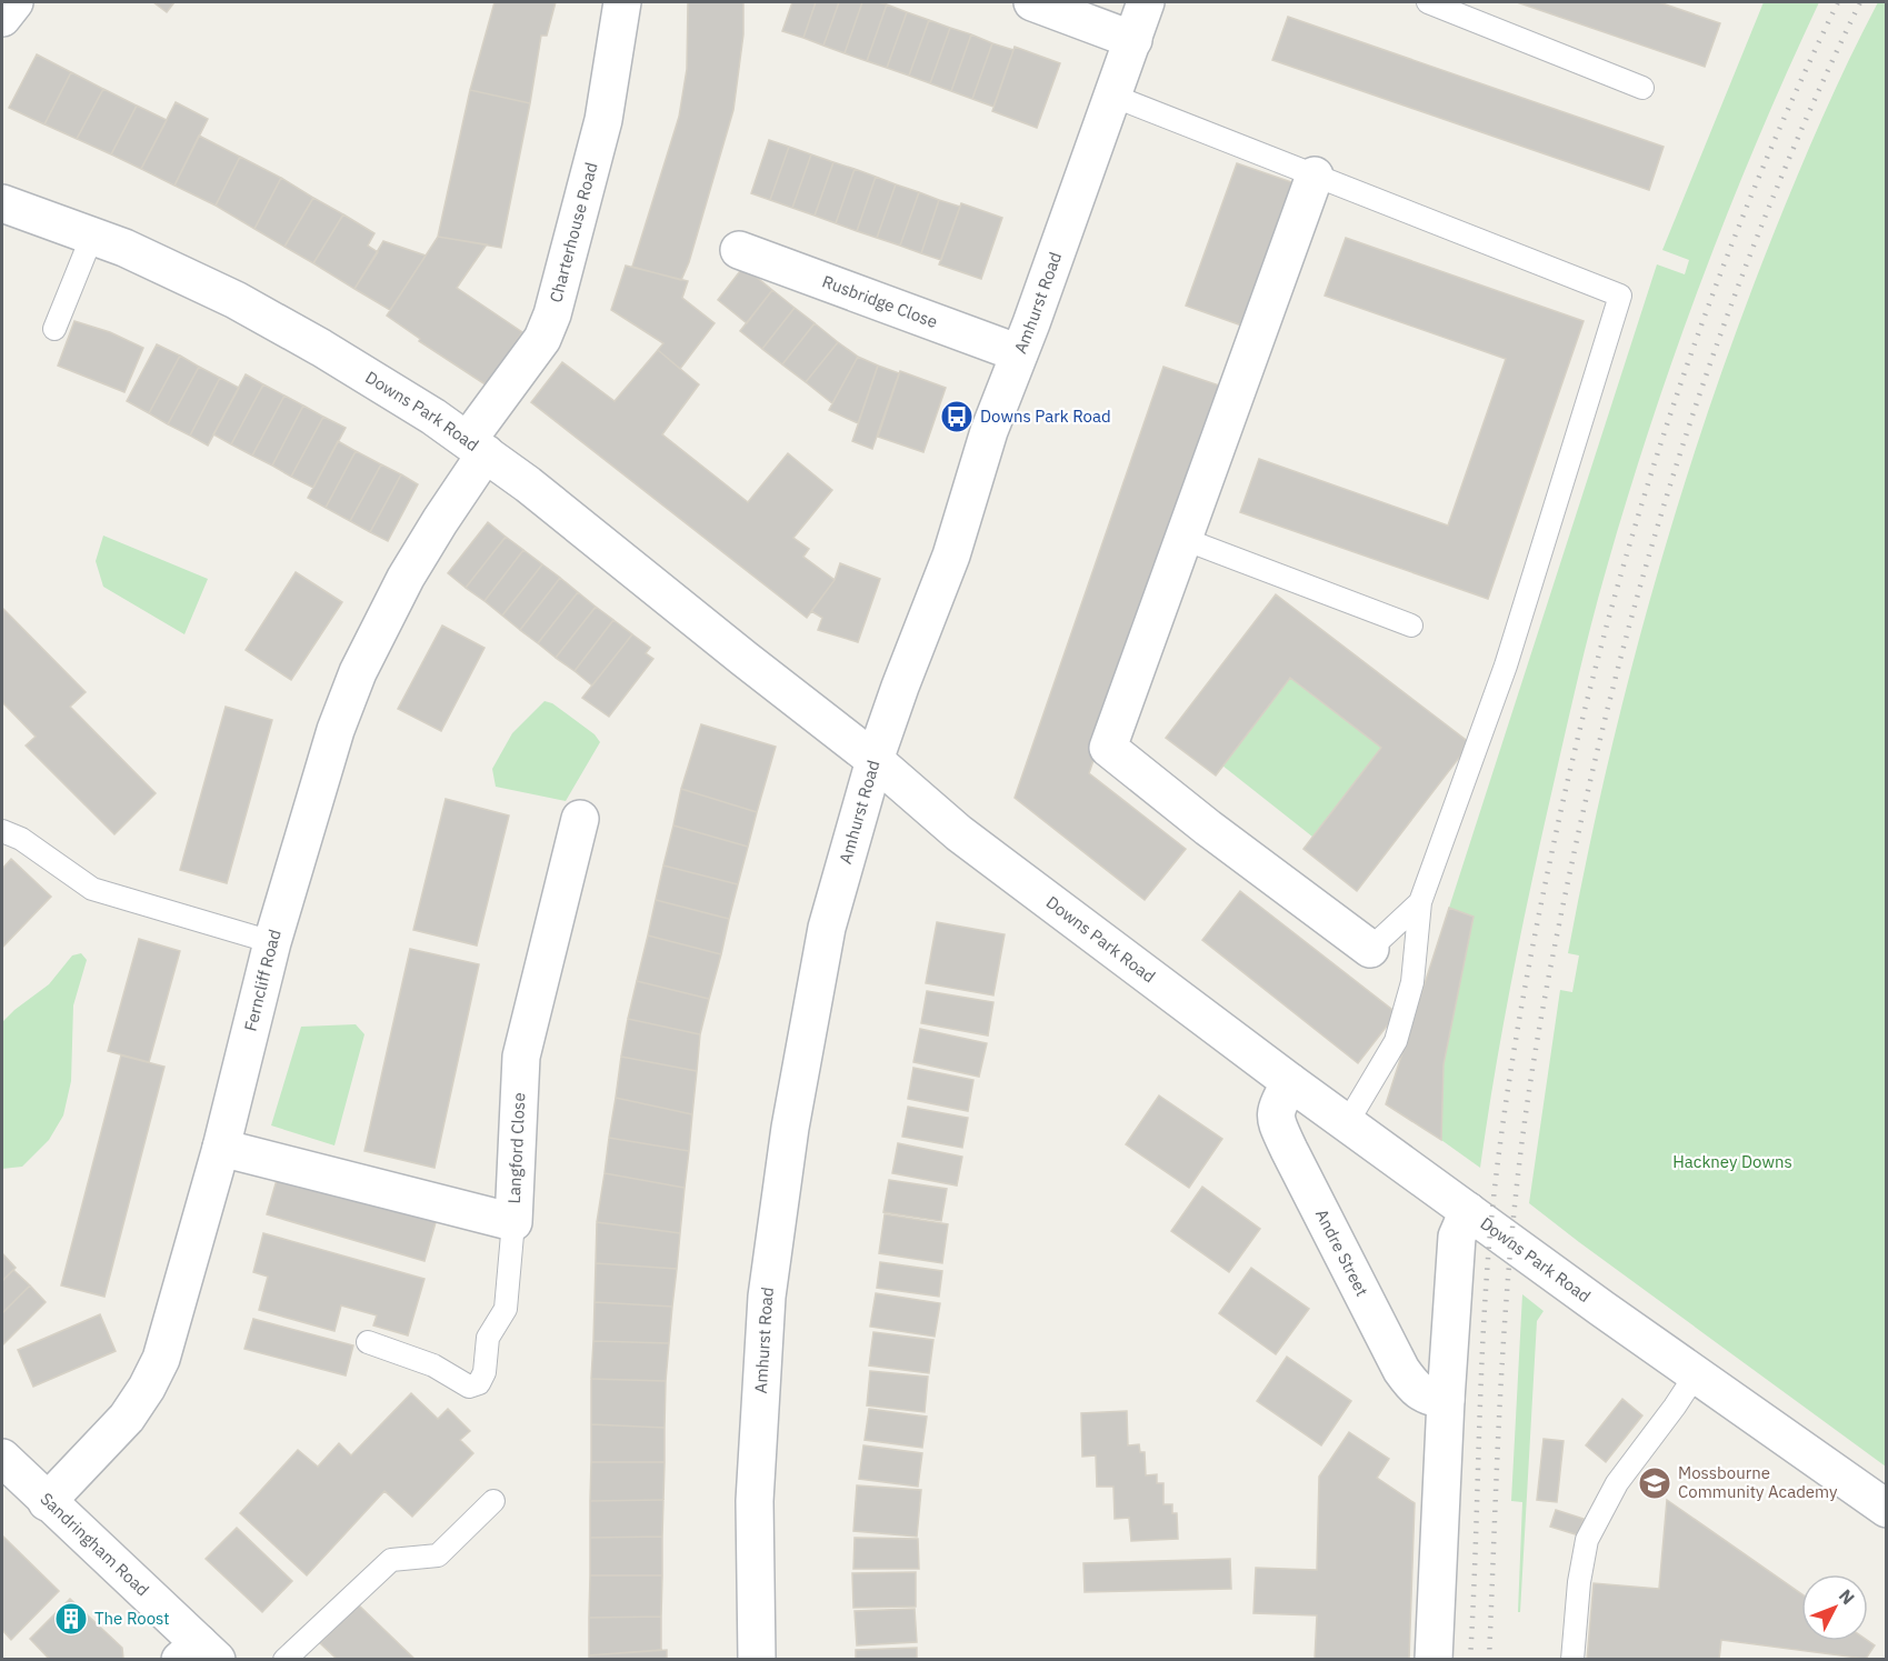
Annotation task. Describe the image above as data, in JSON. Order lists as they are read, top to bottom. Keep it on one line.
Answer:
{"streets":{"street":["Charterhouse Road","Rusbridge Close","Amhurst Road","Downs Park Road","Ferncliff Road","Langford Close","Andre Street","Sandringham Road"]},"crossings":[["Charterhouse Road","Downs Park Road"],["Charterhouse Road","Ferncliff Road"],["Rusbridge Close","Amhurst Road"],["Amhurst Road","Downs Park Road"],["Downs Park Road","Ferncliff Road"],["Downs Park Road","Andre Street"],["Ferncliff Road","Langford Close"],["Ferncliff Road","Sandringham Road"]],"parks":["Hackney Downs"],"places":{"bus stop":["Downs Park Road"],"school or university":["Mossbourne Community Academy"],"building":["The Roost"]},"north":"top right"}
